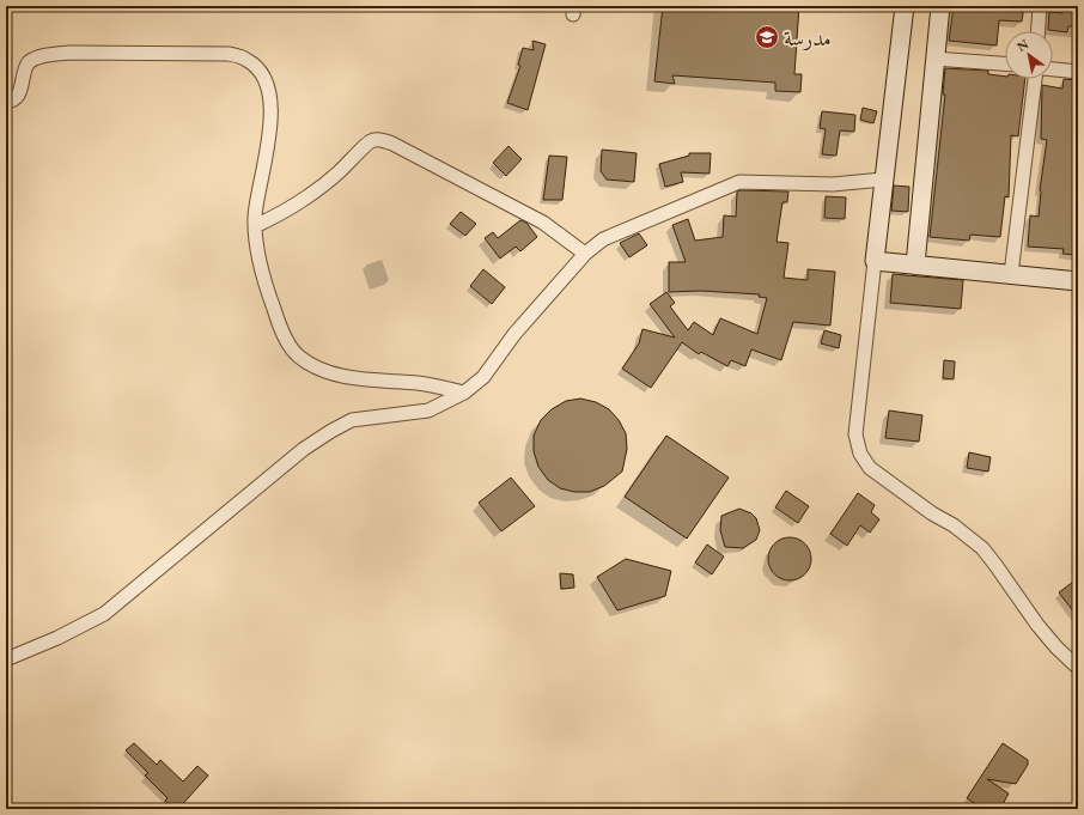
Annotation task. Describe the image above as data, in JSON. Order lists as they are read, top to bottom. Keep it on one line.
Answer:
{"places":{"school or university":["مدرسة"]},"north":"top left"}
